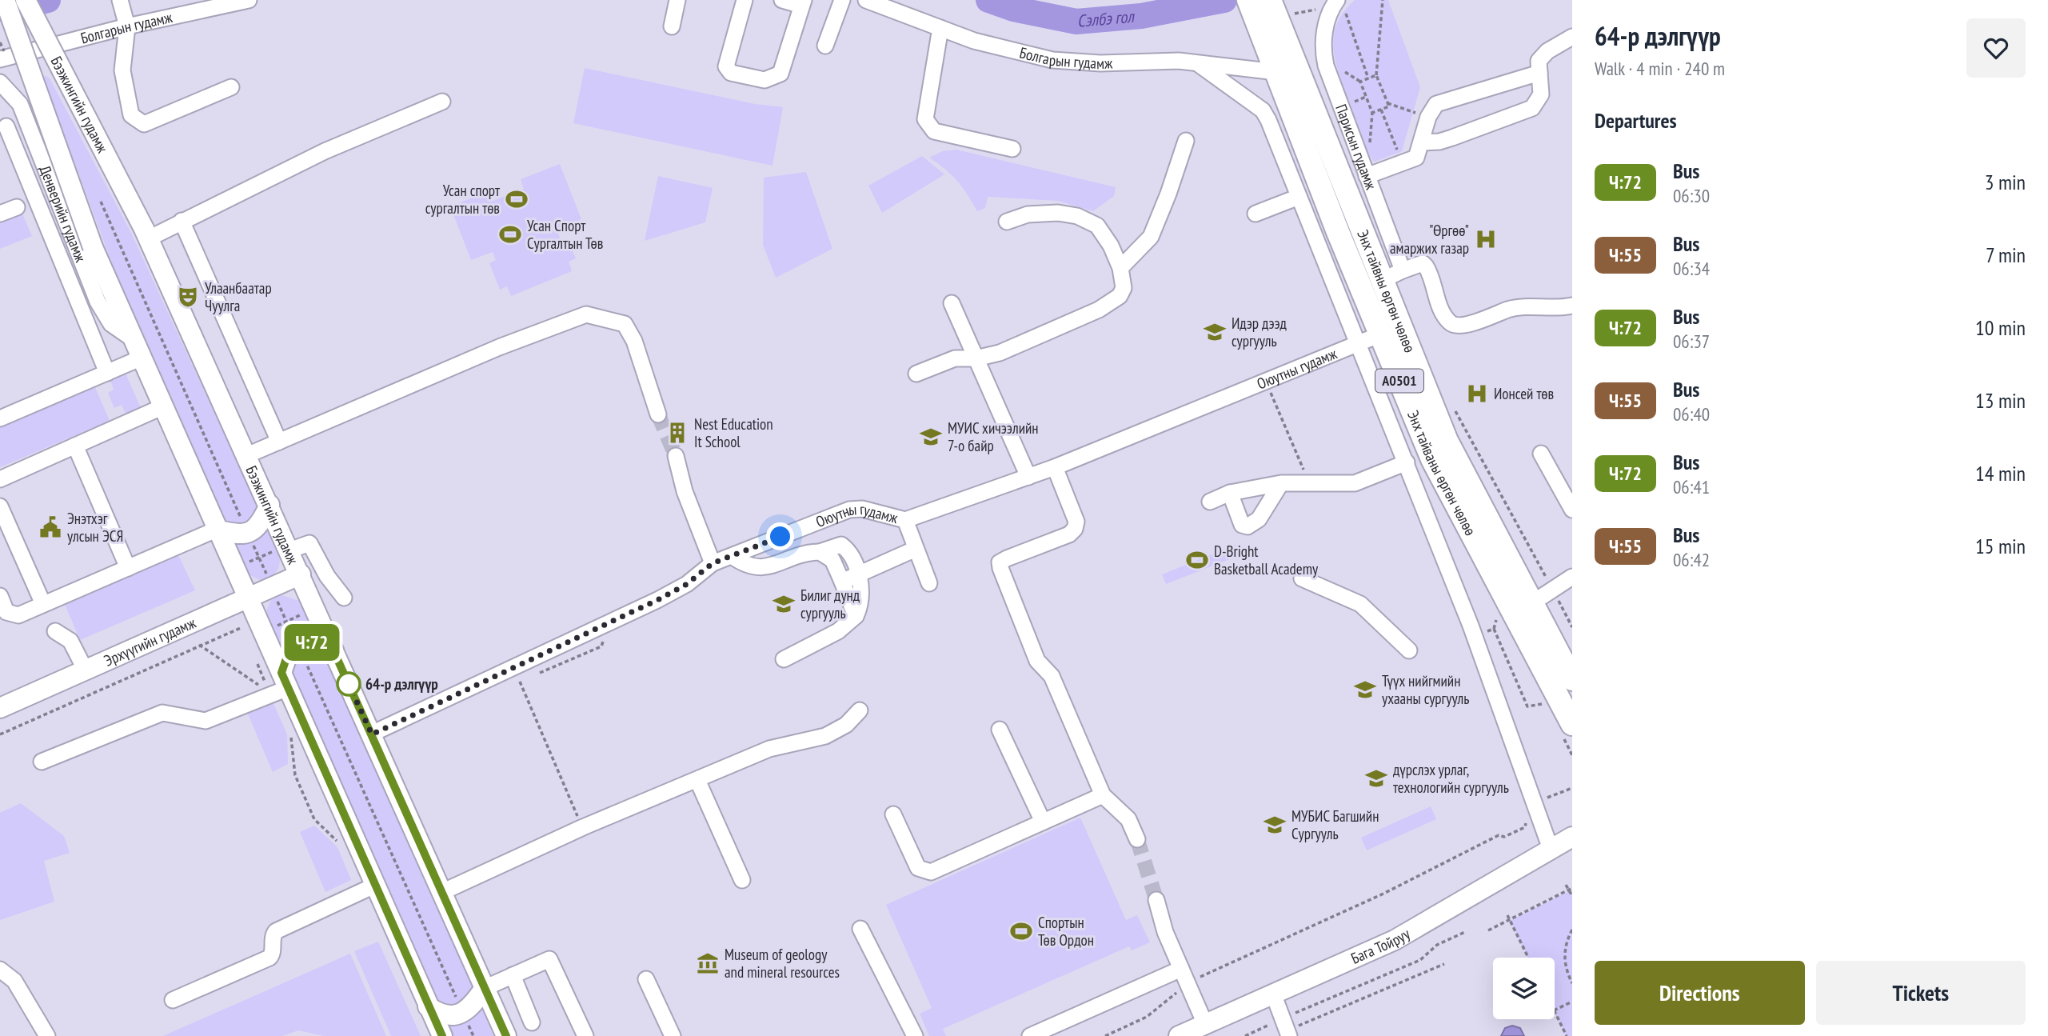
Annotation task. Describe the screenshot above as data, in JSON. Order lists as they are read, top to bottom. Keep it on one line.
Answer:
{"streets":{"highway":["Энх тайвны өргөн чөлөө","A0501","Энх тайваны өргөн чөлөө"],"main road":["Бээжингийн гудамж","Эрхүүгийн гудамж","Бага Тойруу"],"street":["Болгарын гудамж","Парисын гудамж","Денверийн гудамж","Оюутны гудамж"]},"crossings":[["Болгарын гудамж","Энх тайваны өргөн чөлөө"],["Бээжингийн гудамж","Денверийн гудамж"],["Бээжингийн гудамж","Оюутны гудамж"],["Бээжингийн гудамж","Эрхүүгийн гудамж"],["Энх тайвны өргөн чөлөө","A0501"],["Энх тайвны өргөн чөлөө","Энх тайваны өргөн чөлөө"],["Оюутны гудамж","Энх тайваны өргөн чөлөө"],["A0501","Энх тайваны өргөн чөлөө"]],"water":["Сэлбэ гол"],"places":{"sports":["Усан спорт сургалтын төв","Усан Спорт Сургалтын Төв","D-Bright Basketball Academy","Спортын Төв Ордон"],"hospital":["\"Өргөө\" амаржих газар","Ионсей төв"],"theatre":["Улаанбаатар Чуулга"],"school or university":["Идэр дээд сургууль","МУИС хичээлийн 7-о байр","Билиг дунд сургууль","Түүх нийгмийн ухааны сургууль","дүрслэх урлаг, технологийн сургууль","МУБИС Багшийн Сургууль"],"building":["Nest Education It School"],"public building":["Энэтхэг улсын ЭСЯ"],"other":["64-р дэлгүүр"],"museum":["Museum of geology and mineral resources"]},"lines":["bus line Ч:72"],"page":{"on_map":"Ч:72","heading":[["64-р дэлгүүр","Walk · 4 min · 240 m"],"Departures"],"list":[{"mark":"Ч:72","name":"Bus","note":"06:30","value":"3 min"},{"mark":"Ч:55","name":"Bus","note":"06:34","value":"7 min"},{"mark":"Ч:72","name":"Bus","note":"06:37","value":"10 min"},{"mark":"Ч:55","name":"Bus","note":"06:40","value":"13 min"},{"mark":"Ч:72","name":"Bus","note":"06:41","value":"14 min"},{"mark":"Ч:55","name":"Bus","note":"06:42","value":"15 min"}],"buttons":["Directions","Tickets"]}}
